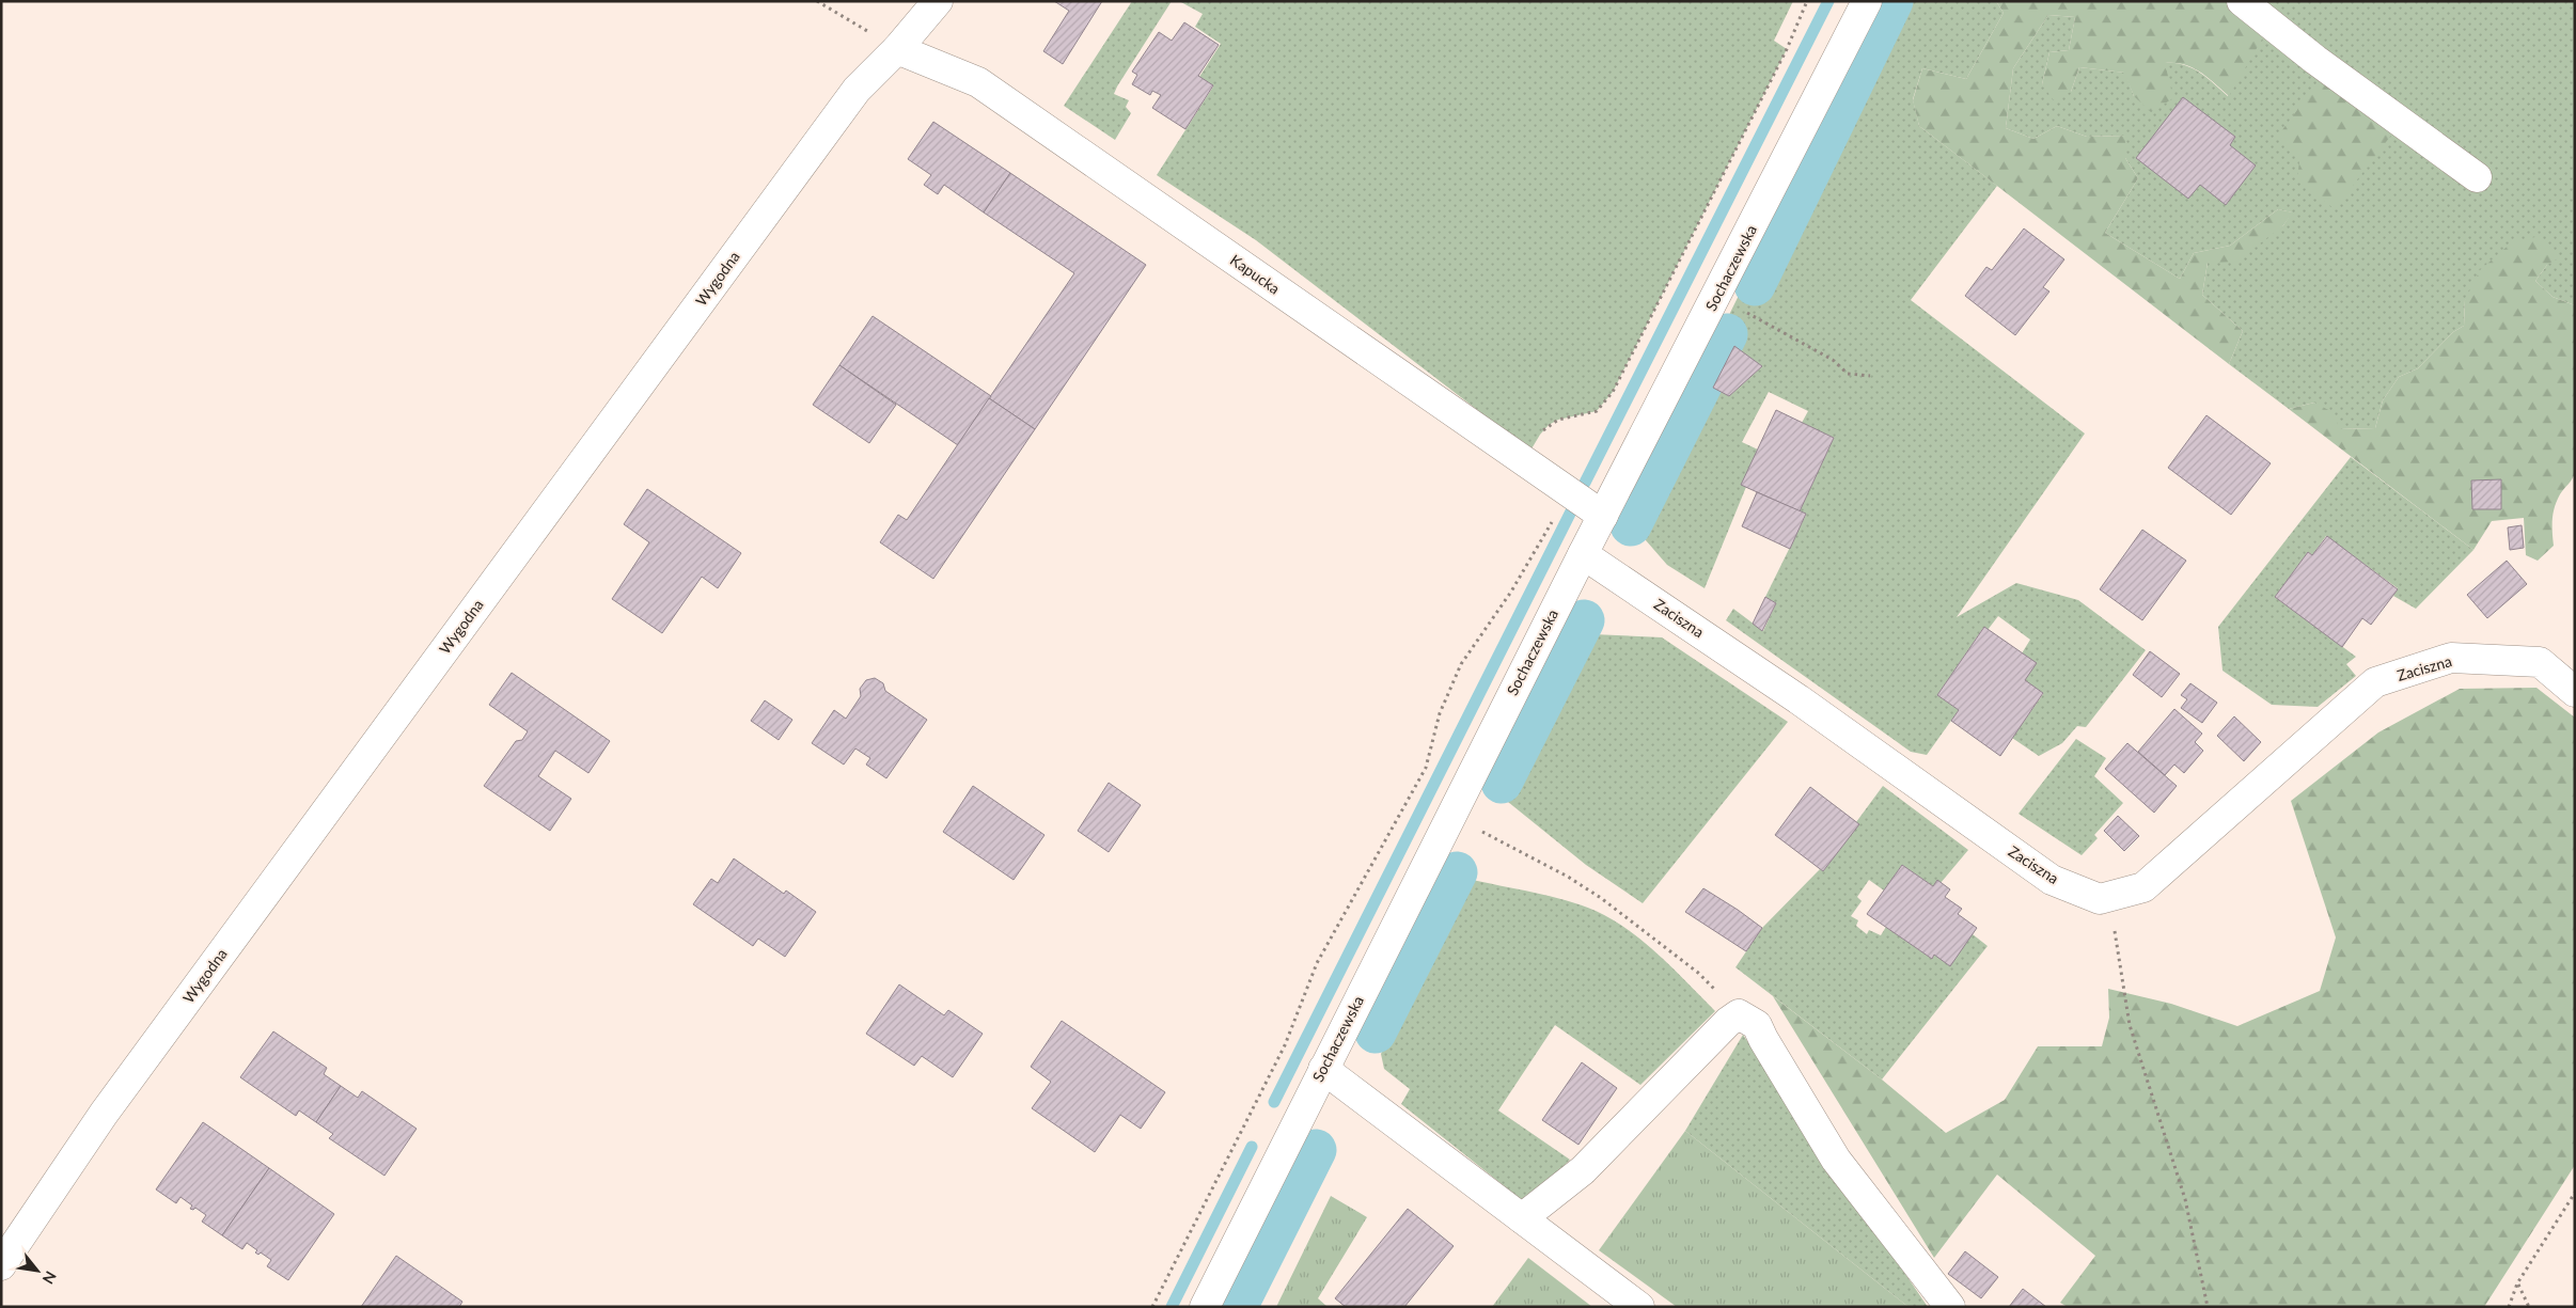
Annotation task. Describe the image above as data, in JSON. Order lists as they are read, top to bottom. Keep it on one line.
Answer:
{"streets":{"street":["Sochaczewska","Kapucka","Wygodna","Zaciszna"]},"crossings":[["Sochaczewska","Kapucka"],["Sochaczewska","Zaciszna"],["Kapucka","Wygodna"]],"north":"bottom right"}
